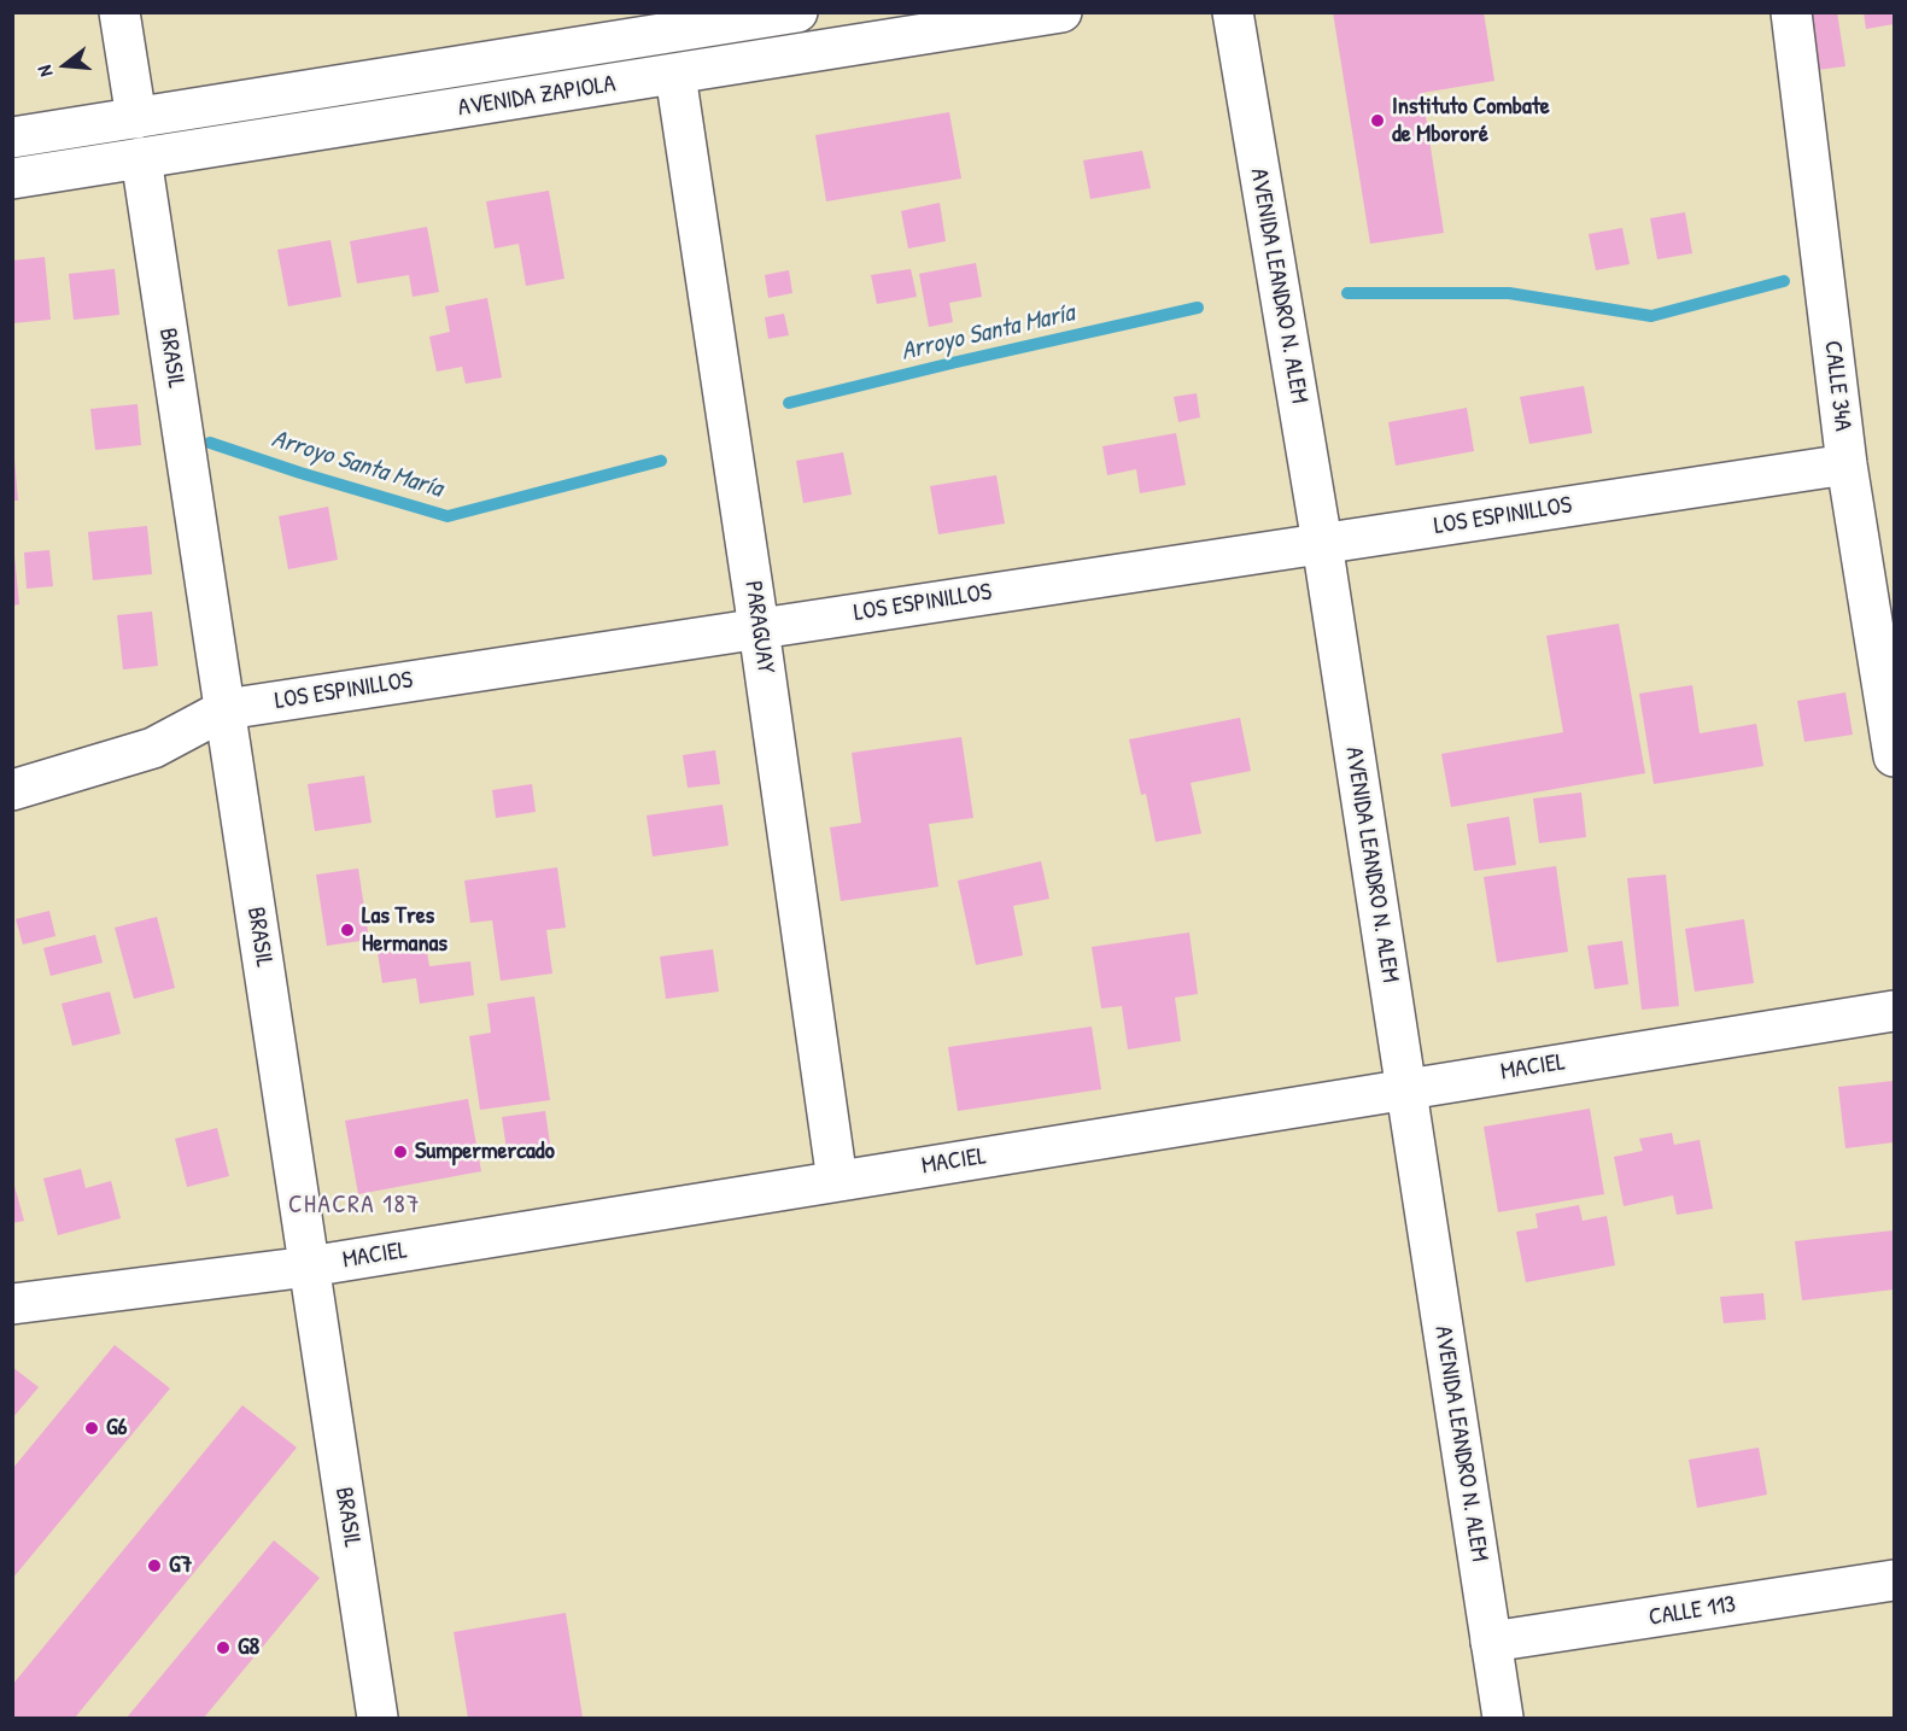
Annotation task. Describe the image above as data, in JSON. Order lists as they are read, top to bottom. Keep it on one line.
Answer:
{"streets":{"street":["AVENIDA ZAPIOLA","AVENIDA LEANDRO N. ALEM","BRASIL","CALLE 34A","LOS ESPINILLOS","PARAGUAY","MACIEL","CALLE 113"]},"crossings":[["AVENIDA ZAPIOLA","BRASIL"],["AVENIDA ZAPIOLA","PARAGUAY"],["AVENIDA LEANDRO N. ALEM","LOS ESPINILLOS"],["AVENIDA LEANDRO N. ALEM","MACIEL"],["AVENIDA LEANDRO N. ALEM","CALLE 113"],["BRASIL","LOS ESPINILLOS"],["BRASIL","MACIEL"],["CALLE 34A","LOS ESPINILLOS"],["LOS ESPINILLOS","PARAGUAY"],["PARAGUAY","MACIEL"]],"districts":["CHACRA 187"],"water":["Arroyo Santa María"],"places":["Instituto Combate de Mbororé","Las Tres Hermanas","Sumpermercado","G6","G7","G8"],"north":"left"}
